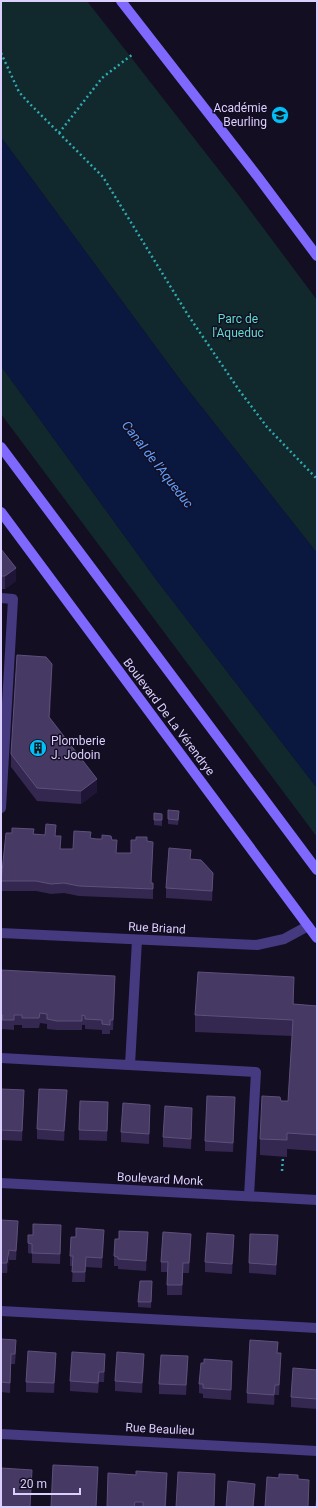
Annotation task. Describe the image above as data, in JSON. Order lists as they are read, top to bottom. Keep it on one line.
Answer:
{"streets":{"main road":["Boulevard De La Vérendrye"],"street":["Rue Briand","Boulevard Monk","Rue Beaulieu"]},"crossings":[["Boulevard De La Vérendrye","Rue Briand"]],"water":["Canal de l'Aqueduc"],"parks":["Parc de l'Aqueduc"],"places":{"school or university":["Académie Beurling"],"building":["Plomberie J. Jodoin"]},"scale_bar":"20 m"}
